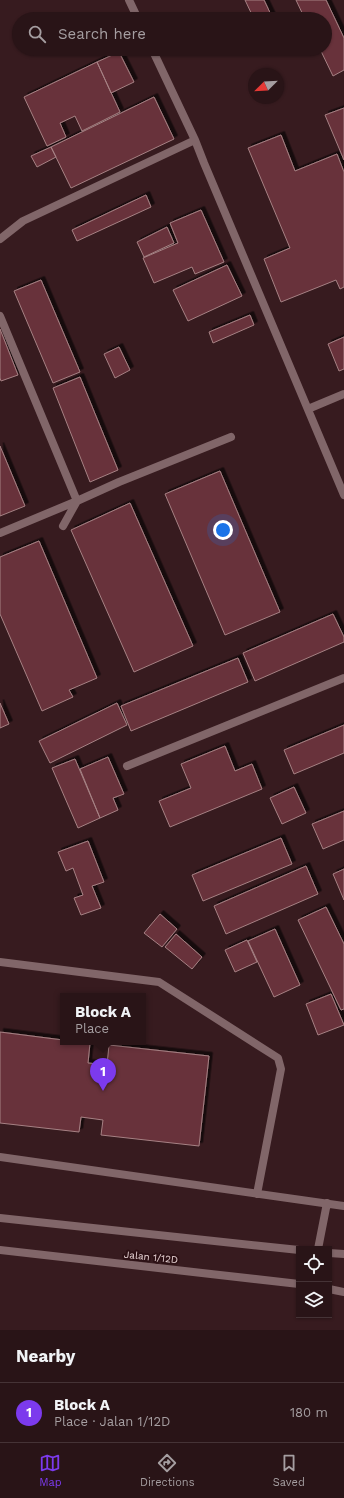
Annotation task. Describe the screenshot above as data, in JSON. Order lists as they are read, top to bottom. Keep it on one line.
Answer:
{"streets":{"street":["Jalan 1/12D"]},"north":"bottom left","page":{"search":"Search here","popup":["Block A","Place"],"pins":"1","heading":"Nearby","list":[{"mark":"1","name":"Block A","note":"Place · Jalan 1/12D","value":"180 m"}],"nav":["Map","Directions","Saved"]}}
